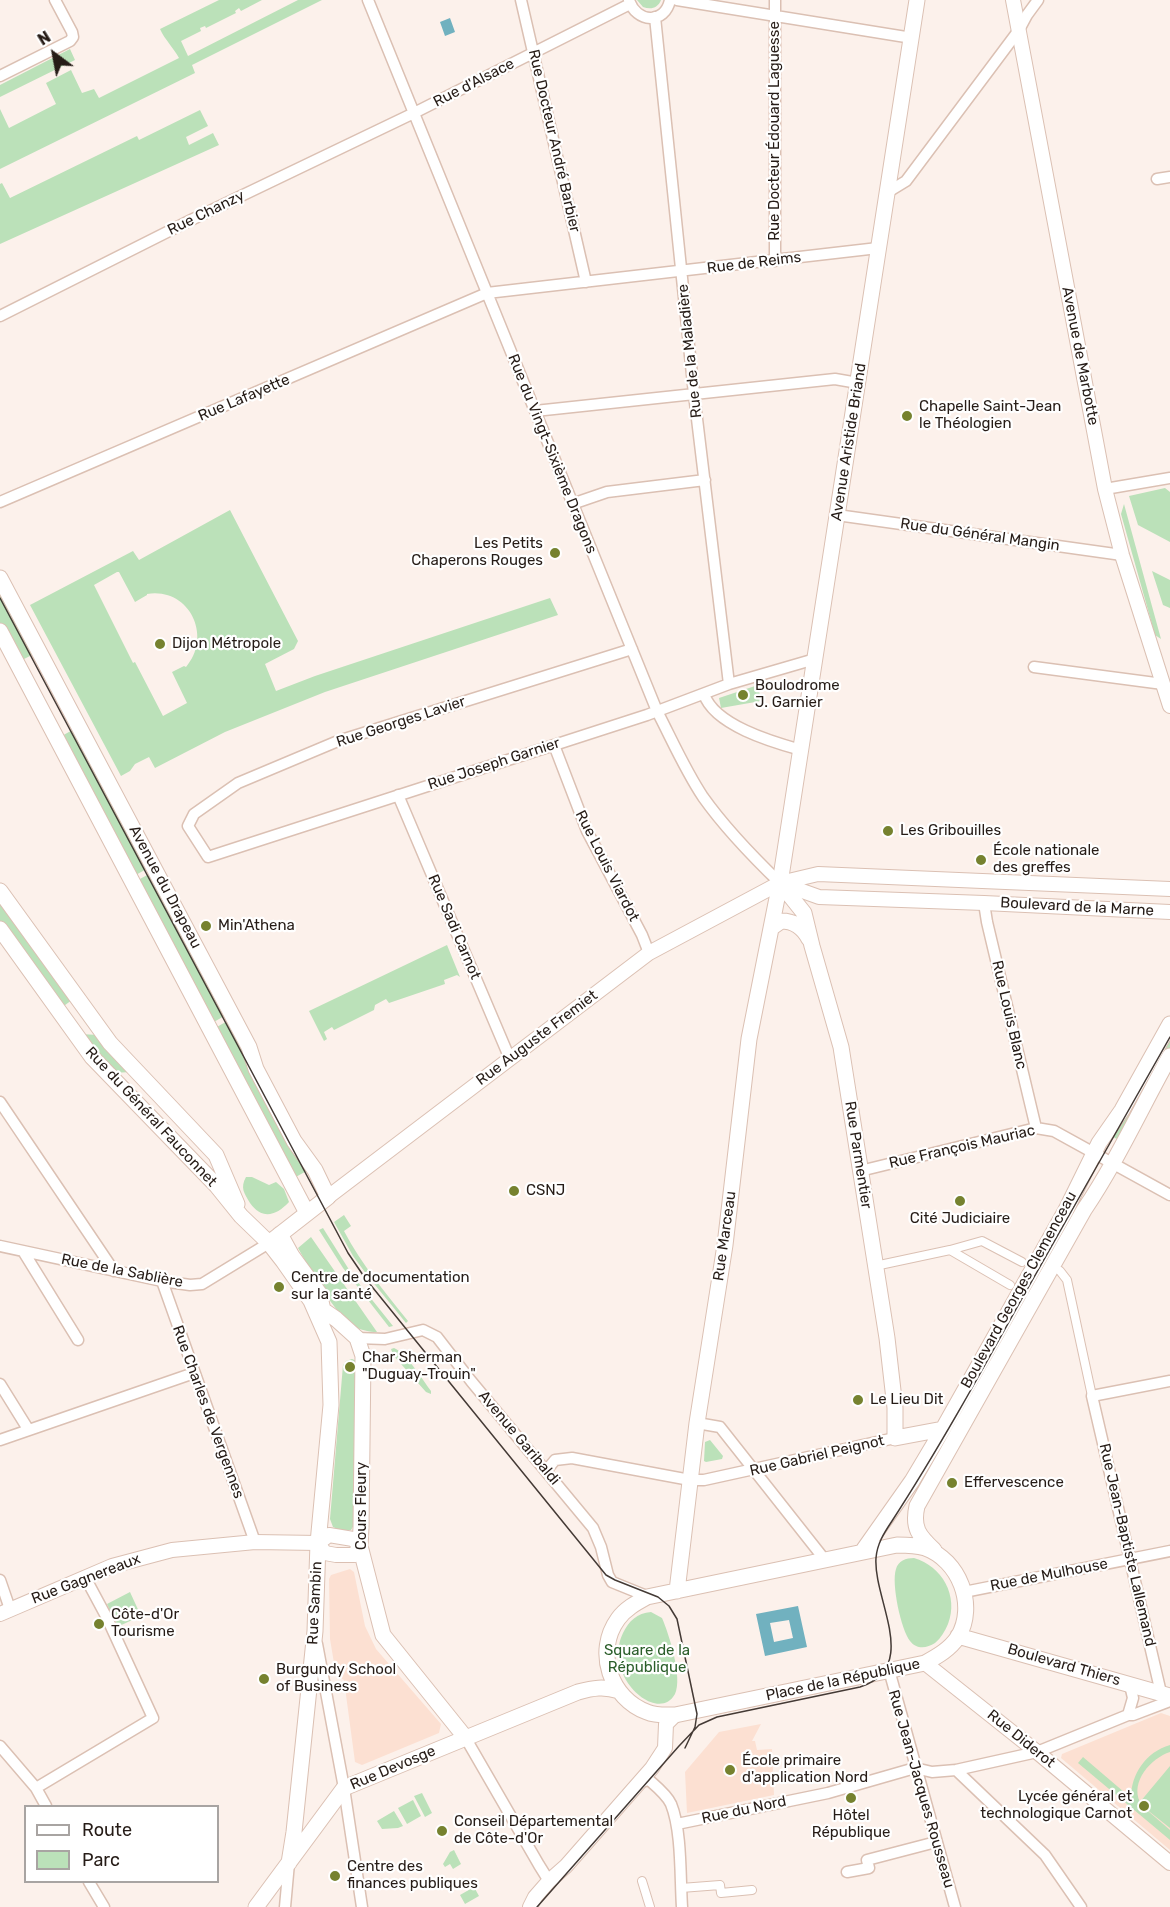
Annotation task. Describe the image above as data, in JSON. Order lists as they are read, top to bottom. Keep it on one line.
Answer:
{"streets":{"main road":["Avenue Aristide Briand","Avenue du Drapeau","Rue Auguste Fremiet","Rue du Général Fauconnet","Rue Parmentier","Rue Marceau","Boulevard Georges Clemenceau","Rue Gabriel Peignot","Cours Fleury","Rue Sambin","Boulevard Thiers","Place de la République","Rue Devosge"],"street":["Rue d'Alsace","Rue Docteur Édouard Laguesse","Rue Docteur André Barbier","Rue Chanzy","Rue de Reims","Rue de la Maladière","Avenue de Marbotte","Rue Lafayette","Rue du Vingt-Sixième Dragons","Rue du Général Mangin","Rue Georges Lavier","Rue Joseph Garnier","Rue Louis Viardot","Boulevard de la Marne","Rue Sadi Carnot","Rue Louis Blanc","Rue François Mauriac","Rue de la Sablière","Rue Charles de Vergennes","Avenue Garibaldi","Rue Jean-Baptiste Lallemand","Rue de Mulhouse","Rue Gagnereaux","Rue Diderot","Rue Jean-Jacques Rousseau","Rue du Nord"]},"crossings":[["Rue d'Alsace","Rue Docteur André Barbier"],["Rue d'Alsace","Rue Chanzy"],["Rue d'Alsace","Rue du Vingt-Sixième Dragons"],["Rue Docteur Édouard Laguesse","Rue de Reims"],["Rue Docteur André Barbier","Rue de Reims"],["Rue Chanzy","Rue du Vingt-Sixième Dragons"],["Rue de Reims","Rue de la Maladière"],["Rue de Reims","Rue Lafayette"],["Rue de Reims","Avenue Aristide Briand"],["Rue de Reims","Rue du Vingt-Sixième Dragons"],["Rue de la Maladière","Rue Joseph Garnier"],["Avenue de Marbotte","Rue du Général Mangin"],["Rue Lafayette","Rue du Vingt-Sixième Dragons"],["Avenue Aristide Briand","Rue du Vingt-Sixième Dragons"],["Avenue Aristide Briand","Rue du Général Mangin"],["Avenue Aristide Briand","Rue Joseph Garnier"],["Avenue Aristide Briand","Boulevard de la Marne"],["Avenue Aristide Briand","Rue Auguste Fremiet"],["Avenue Aristide Briand","Rue Parmentier"],["Avenue Aristide Briand","Rue Marceau"],["Rue du Vingt-Sixième Dragons","Rue Georges Lavier"],["Rue du Vingt-Sixième Dragons","Rue Joseph Garnier"],["Rue du Vingt-Sixième Dragons","Boulevard de la Marne"],["Rue du Vingt-Sixième Dragons","Rue Auguste Fremiet"],["Rue du Vingt-Sixième Dragons","Rue Parmentier"],["Rue du Vingt-Sixième Dragons","Rue Marceau"],["Rue Georges Lavier","Rue Joseph Garnier"],["Rue Joseph Garnier","Rue Louis Viardot"],["Rue Joseph Garnier","Rue Sadi Carnot"],["Rue Louis Viardot","Rue Auguste Fremiet"],["Avenue du Drapeau","Rue Auguste Fremiet"],["Boulevard de la Marne","Rue Louis Blanc"],["Boulevard de la Marne","Rue Auguste Fremiet"],["Boulevard de la Marne","Rue Parmentier"],["Boulevard de la Marne","Rue Marceau"],["Rue Sadi Carnot","Rue Auguste Fremiet"],["Rue Louis Blanc","Rue François Mauriac"],["Rue Auguste Fremiet","Rue du Général Fauconnet"],["Rue Auguste Fremiet","Rue Parmentier"],["Rue Auguste Fremiet","Rue Marceau"],["Rue Auguste Fremiet","Rue de la Sablière"],["Rue du Général Fauconnet","Rue de la Sablière"],["Rue du Général Fauconnet","Rue Sambin"],["Rue François Mauriac","Rue Parmentier"],["Rue François Mauriac","Boulevard Georges Clemenceau"],["Rue Parmentier","Rue Marceau"],["Rue Parmentier","Rue Gabriel Peignot"],["Rue Marceau","Rue Gabriel Peignot"],["Rue de la Sablière","Rue Charles de Vergennes"],["Boulevard Georges Clemenceau","Rue Gabriel Peignot"],["Rue Charles de Vergennes","Rue Gagnereaux"],["Avenue Garibaldi","Rue Gabriel Peignot"],["Avenue Garibaldi","Cours Fleury"],["Cours Fleury","Rue Gagnereaux"],["Cours Fleury","Rue Devosge"],["Rue Jean-Baptiste Lallemand","Rue de Mulhouse"],["Rue Jean-Baptiste Lallemand","Boulevard Thiers"],["Rue Gagnereaux","Rue Sambin"],["Rue Sambin","Rue Devosge"],["Boulevard Thiers","Place de la République"],["Place de la République","Rue Diderot"],["Place de la République","Rue Jean-Jacques Rousseau"],["Rue Jean-Jacques Rousseau","Rue du Nord"]],"parks":["Square de la République"],"places":["Chapelle Saint-Jean le Théologien","Les Petits Chaperons Rouges","Dijon Métropole","Boulodrome J. Garnier","Les Gribouilles","École nationale des greffes","Min'Athena","CSNJ","Cité Judiciaire","Centre de documentation sur la santé","Char Sherman \"Duguay-Trouin\"","Le Lieu Dit","Effervescence","Côte-d'Or Tourisme","Burgundy School of Business","École primaire d'application Nord","Hôtel République","Lycée général et technologique Carnot","Conseil Départemental de Côte-d'Or","Centre des finances publiques"],"legend":["Route","Parc"],"north":"top left"}
